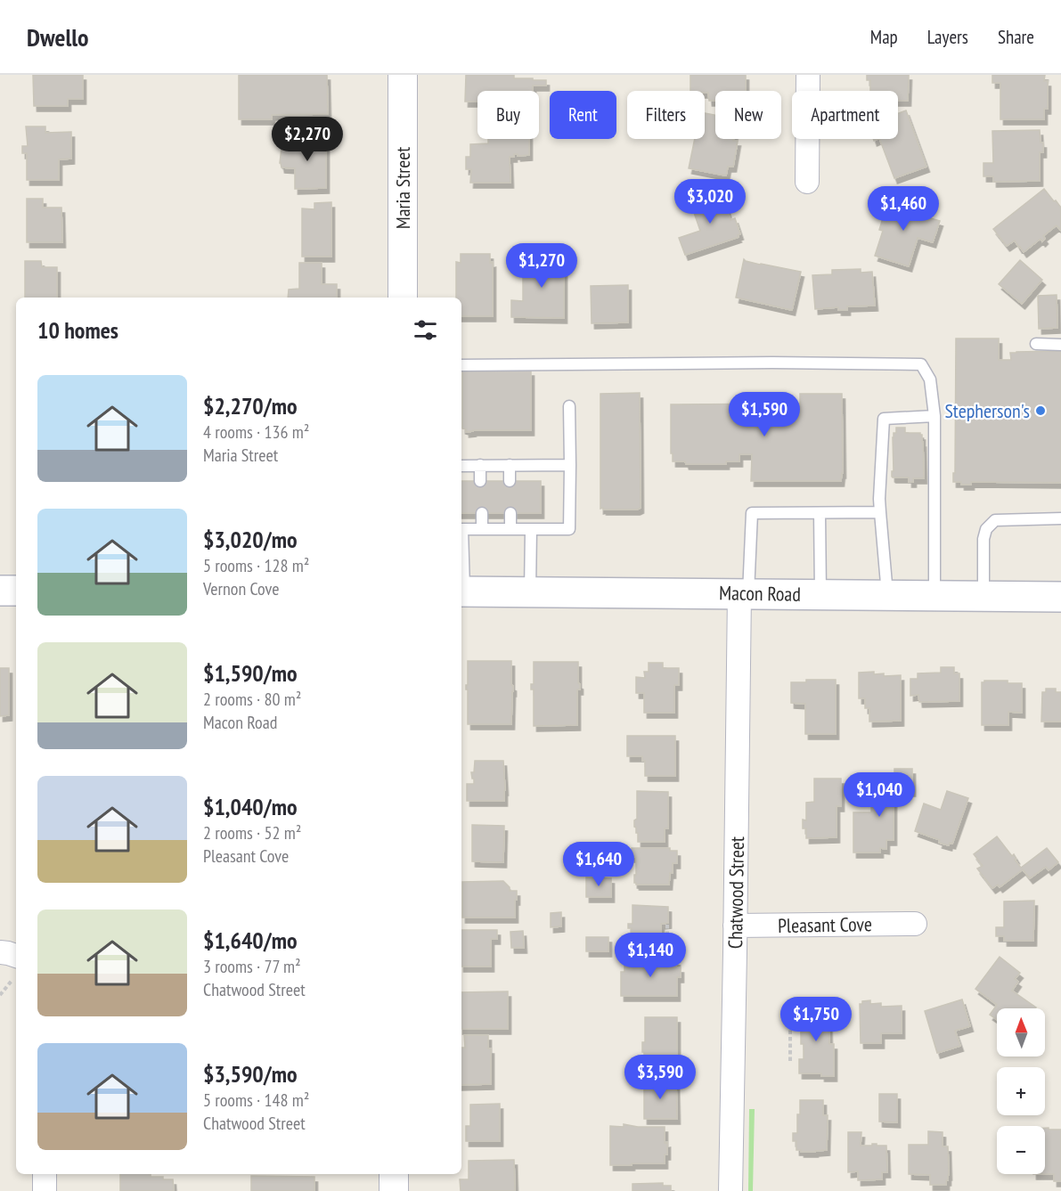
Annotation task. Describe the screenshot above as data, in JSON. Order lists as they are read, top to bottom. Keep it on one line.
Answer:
{"streets":{"main road":["Macon Road"],"street":["Maria Street","Chatwood Street","Pleasant Cove"]},"crossings":[["Macon Road","Chatwood Street"],["Chatwood Street","Pleasant Cove"]],"places":["Stepherson's"],"north":"top","page":{"header":"Dwello","nav":["Map","Layers","Share"],"chip":["Buy","Rent","Filters","New","Apartment"],"price":["$2,270","$3,020","$1,460","$1,270","$1,590","$1,040","$1,640","$1,140","$1,750","$3,590"],"heading":"10 homes","list":[{"name":"$2,270/mo","note":"4 rooms · 136 m² · Maria Street"},{"name":"$3,020/mo","note":"5 rooms · 128 m² · Vernon Cove"},{"name":"$1,590/mo","note":"2 rooms · 80 m² · Macon Road"},{"name":"$1,040/mo","note":"2 rooms · 52 m² · Pleasant Cove"},{"name":"$1,640/mo","note":"3 rooms · 77 m² · Chatwood Street"},{"name":"$3,590/mo","note":"5 rooms · 148 m² · Chatwood Street"}],"map_buttons":["+","−"]}}
